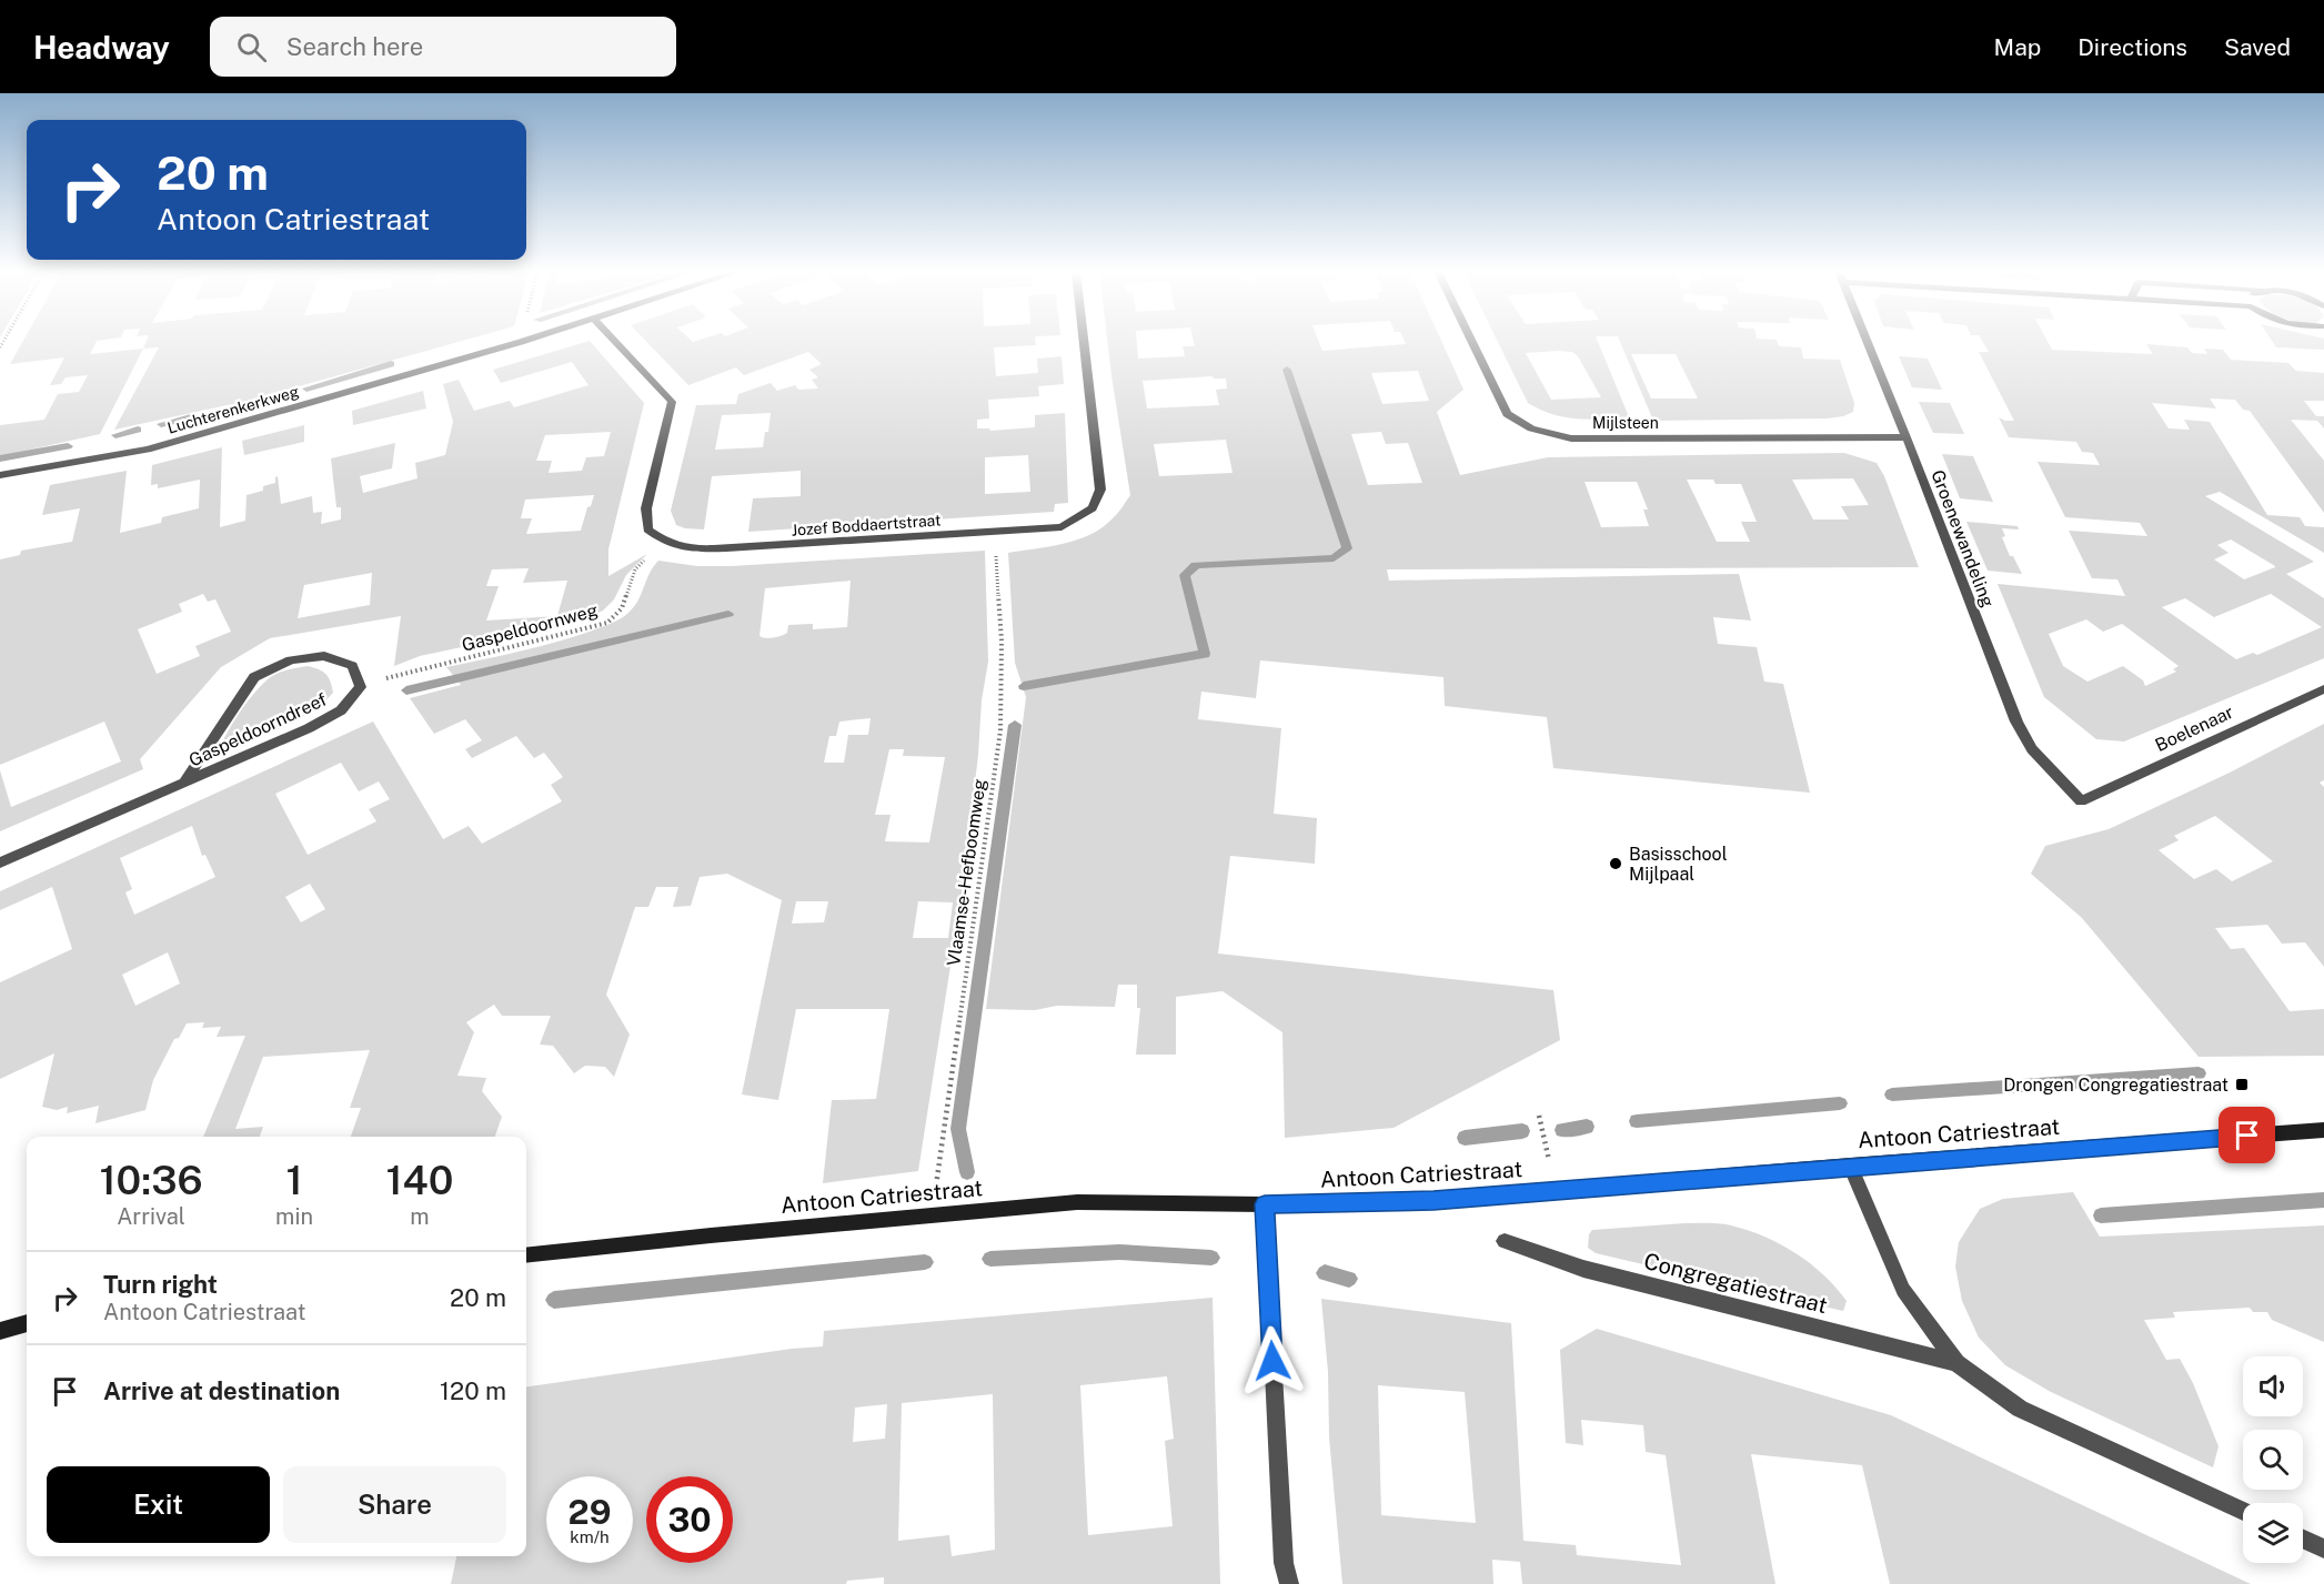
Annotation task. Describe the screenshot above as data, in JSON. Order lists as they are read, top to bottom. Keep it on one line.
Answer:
{"streets":{"main road":["Antoon Catriestraat"],"street":["Luchterenkerkweg","Mijlsteen","Jozef Boddaertstraat","Groenewandeling","Boelenaar","Gaspeldoorndreef","Congregatiestraat"],"path":["Gaspeldoornweg","Vlaamse-Hefboomweg"]},"crossings":[["Mijlsteen","Groenewandeling"],["Jozef Boddaertstraat","Gaspeldoornweg"],["Jozef Boddaertstraat","Vlaamse-Hefboomweg"],["Groenewandeling","Boelenaar"],["Gaspeldoornweg","Gaspeldoorndreef"],["Vlaamse-Hefboomweg","Antoon Catriestraat"],["Antoon Catriestraat","Congregatiestraat"]],"places":{"other":["Basisschool Mijlpaal"],"transit":["Drongen Congregatiestraat"]},"page":{"header":"Headway","search":"Search here","nav":["Map","Directions","Saved"],"turn":["20 m","Antoon Catriestraat"],"eta":["10:36","Arrival","1","min","140","m"],"list":[{"name":"Turn right","note":"Antoon Catriestraat","value":"20 m"},{"name":"Arrive at destination","value":"120 m"}],"buttons":["Exit","Share"],"speed":"29 km/h","limit":"30"}}
